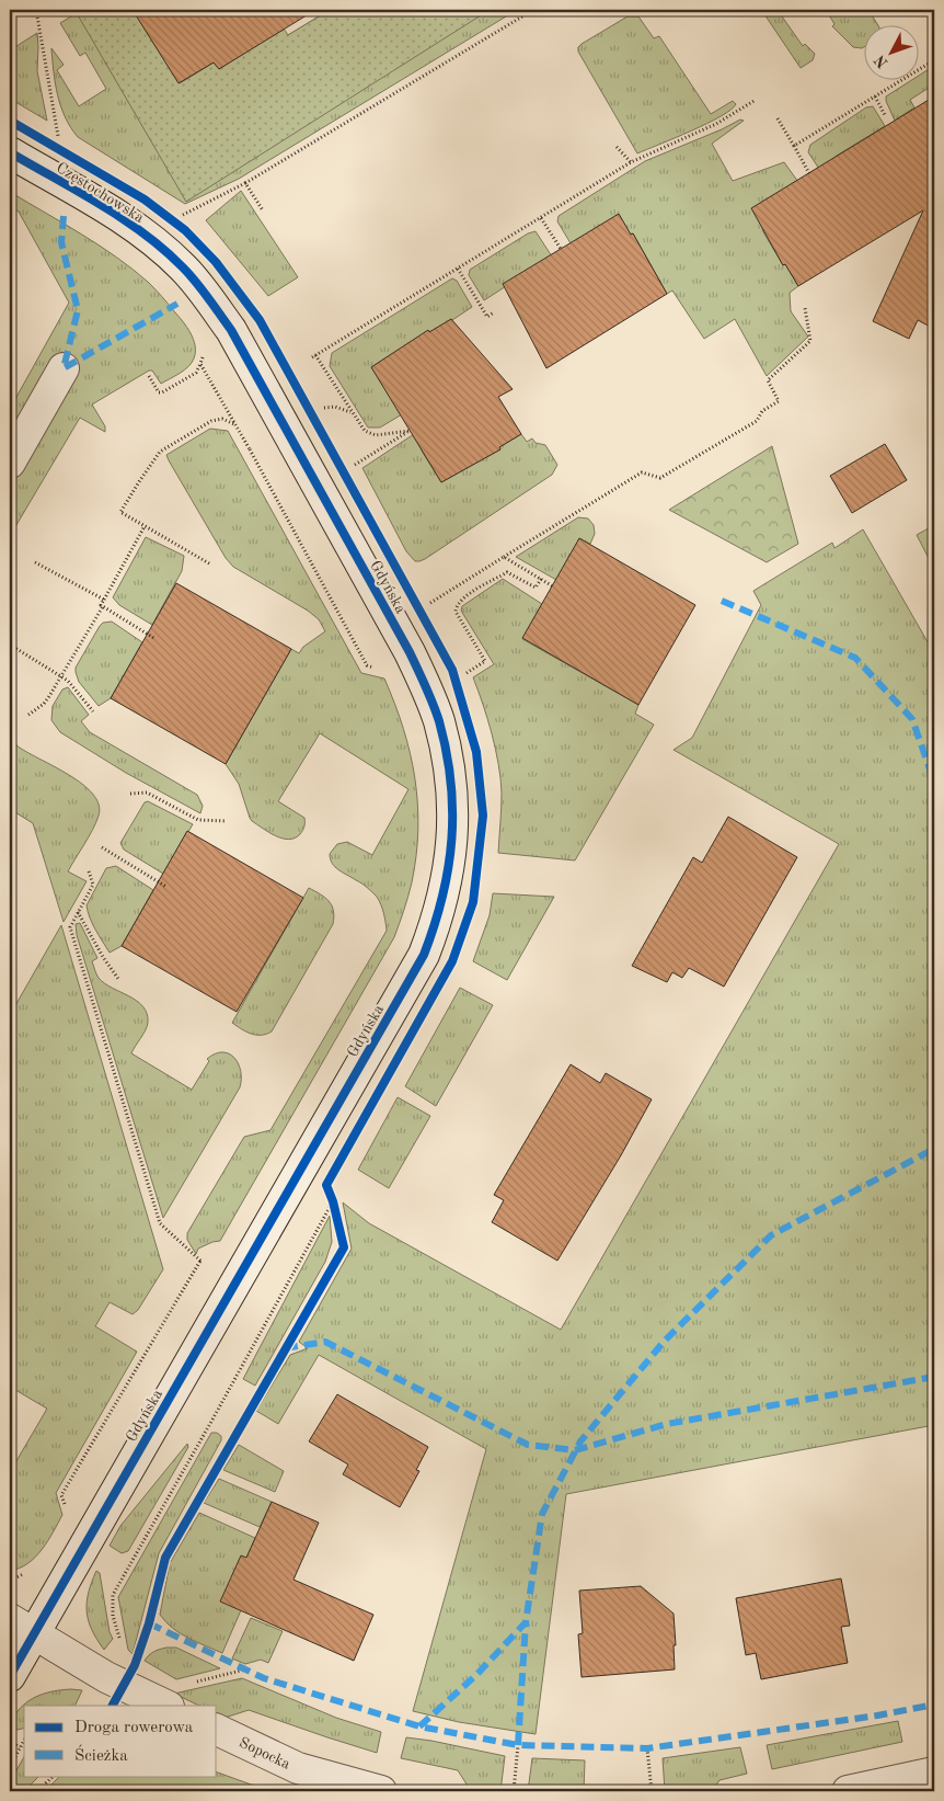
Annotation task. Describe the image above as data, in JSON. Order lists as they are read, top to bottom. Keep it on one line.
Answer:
{"streets":{"street":["Częstochowska","Gdyńska","Sopocka"]},"crossings":[["Częstochowska","Gdyńska"]],"legend":["Droga rowerowa","Ścieżka"],"north":"bottom left"}
